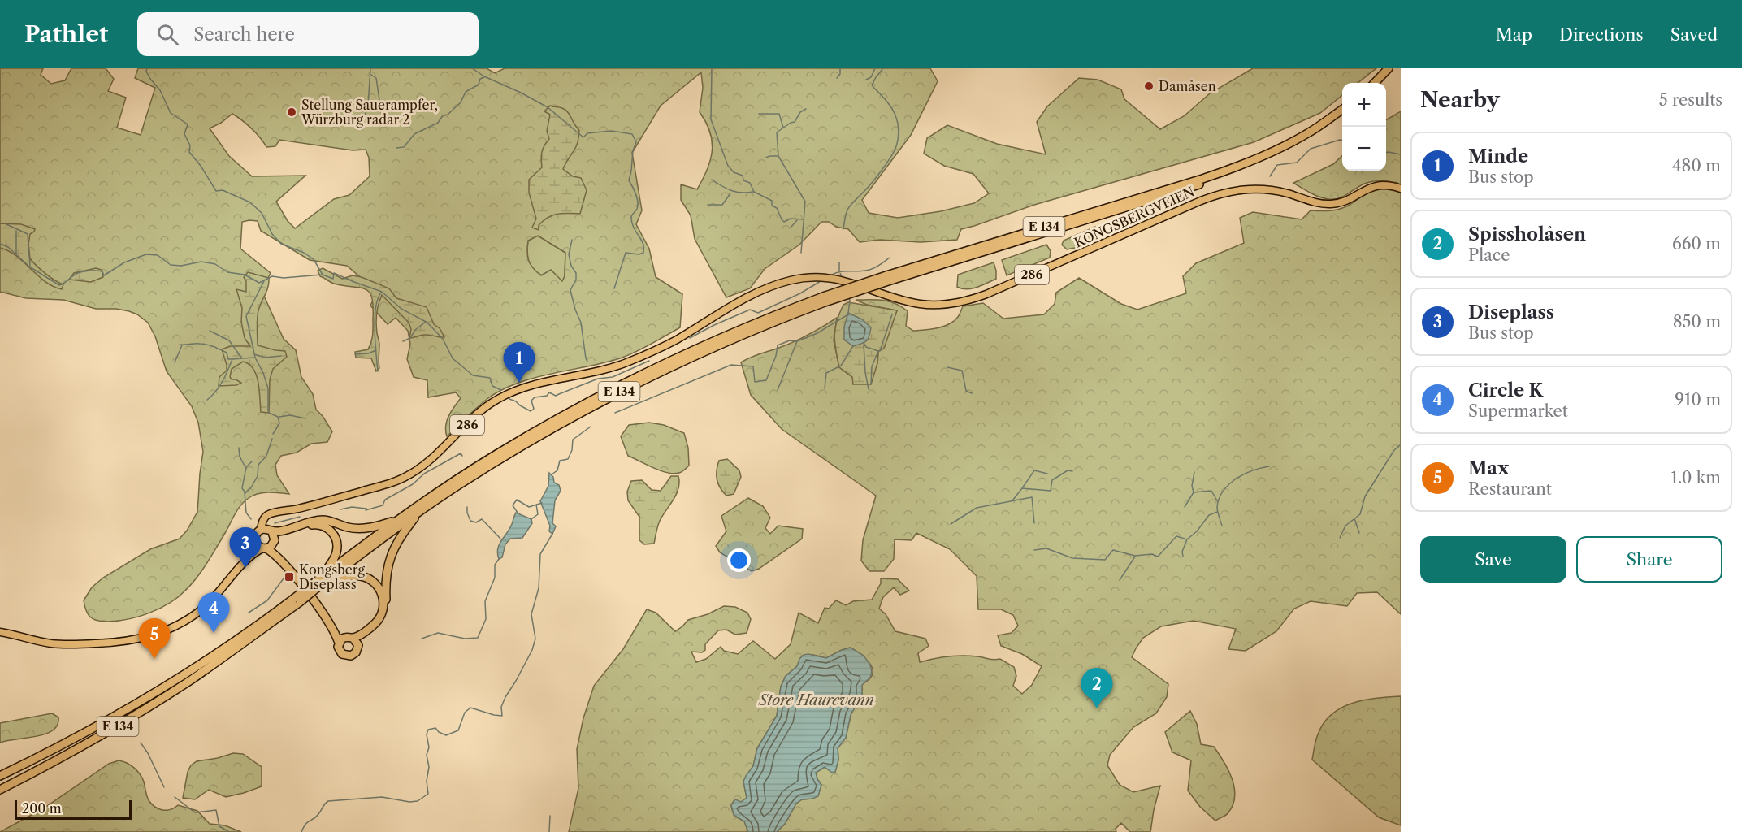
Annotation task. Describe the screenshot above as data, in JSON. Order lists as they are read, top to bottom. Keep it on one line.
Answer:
{"streets":{"highway":["E 134"],"main road":["KONGSBERGVEIEN","286"]},"crossings":[["KONGSBERGVEIEN","E 134"]],"water":["Store Haurevann"],"places":{"other":["Damåsen","Stellung Sauerampfer, Würzburg radar 2"],"transit":["Kongsberg Diseplass"]},"scale_bar":"200 m","page":{"header":"Pathlet","search":"Search here","nav":["Map","Directions","Saved"],"heading":["Nearby","5 results"],"map_buttons":["+","−"],"list":[{"mark":"1","name":"Minde","note":"Bus stop","value":"480 m"},{"mark":"2","name":"Spissholåsen","note":"Place","value":"660 m"},{"mark":"3","name":"Diseplass","note":"Bus stop","value":"850 m"},{"mark":"4","name":"Circle K","note":"Supermarket","value":"910 m"},{"mark":"5","name":"Max","note":"Restaurant","value":"1.0 km"}],"pins":["1","3","4","5","2"],"buttons":["Save","Share"],"scale":"200 m"}}
